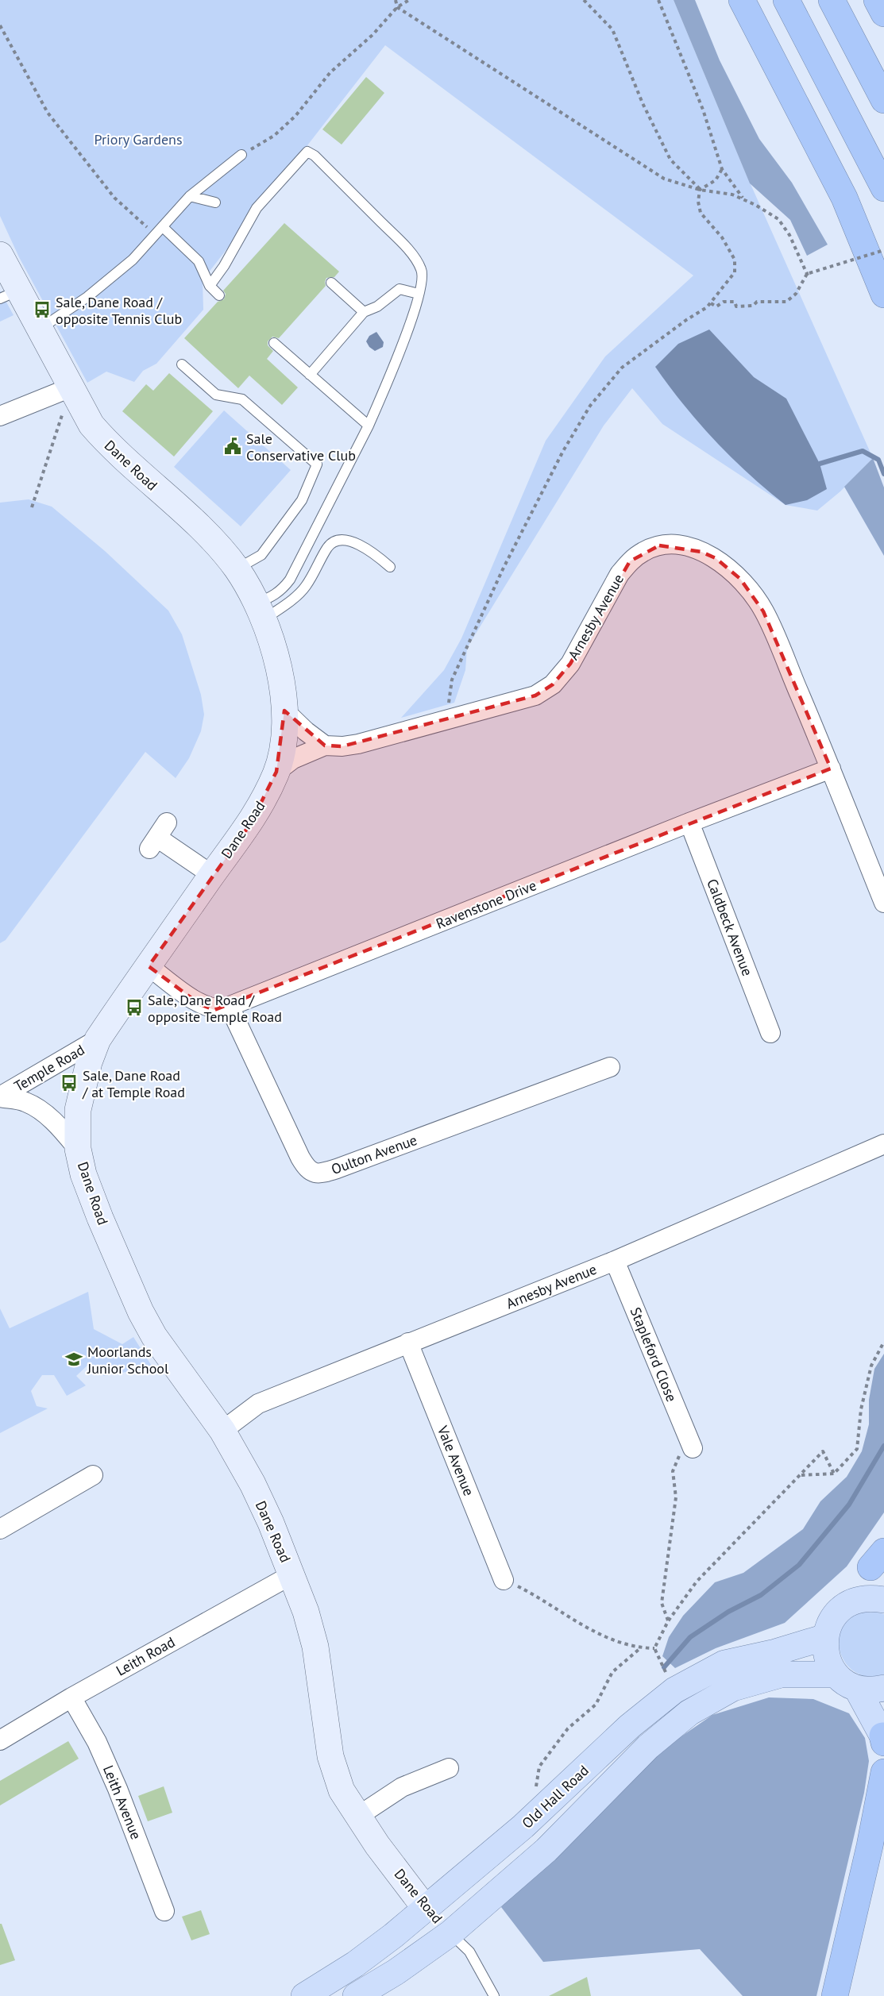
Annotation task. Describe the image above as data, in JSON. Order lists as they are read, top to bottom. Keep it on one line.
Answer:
{"streets":{"main road":["Dane Road","Old Hall Road"],"street":["Arnesby Avenue","Ravenstone Drive","Caldbeck Avenue","Temple Road","Oulton Avenue","Stapleford Close","Vale Avenue","Leith Road","Leith Avenue"]},"crossings":[["Dane Road","Arnesby Avenue"],["Dane Road","Ravenstone Drive"],["Dane Road","Temple Road"],["Dane Road","Leith Road"],["Dane Road","Old Hall Road"],["Arnesby Avenue","Ravenstone Drive"],["Arnesby Avenue","Stapleford Close"],["Arnesby Avenue","Vale Avenue"],["Ravenstone Drive","Caldbeck Avenue"],["Ravenstone Drive","Oulton Avenue"],["Leith Road","Leith Avenue"]],"parks":["Priory Gardens"],"places":{"bus stop":["Sale, Dane Road / opposite Tennis Club","Sale, Dane Road / opposite Temple Road","Sale, Dane Road / at Temple Road"],"public building":["Sale Conservative Club"],"school or university":["Moorlands Junior School"]}}
